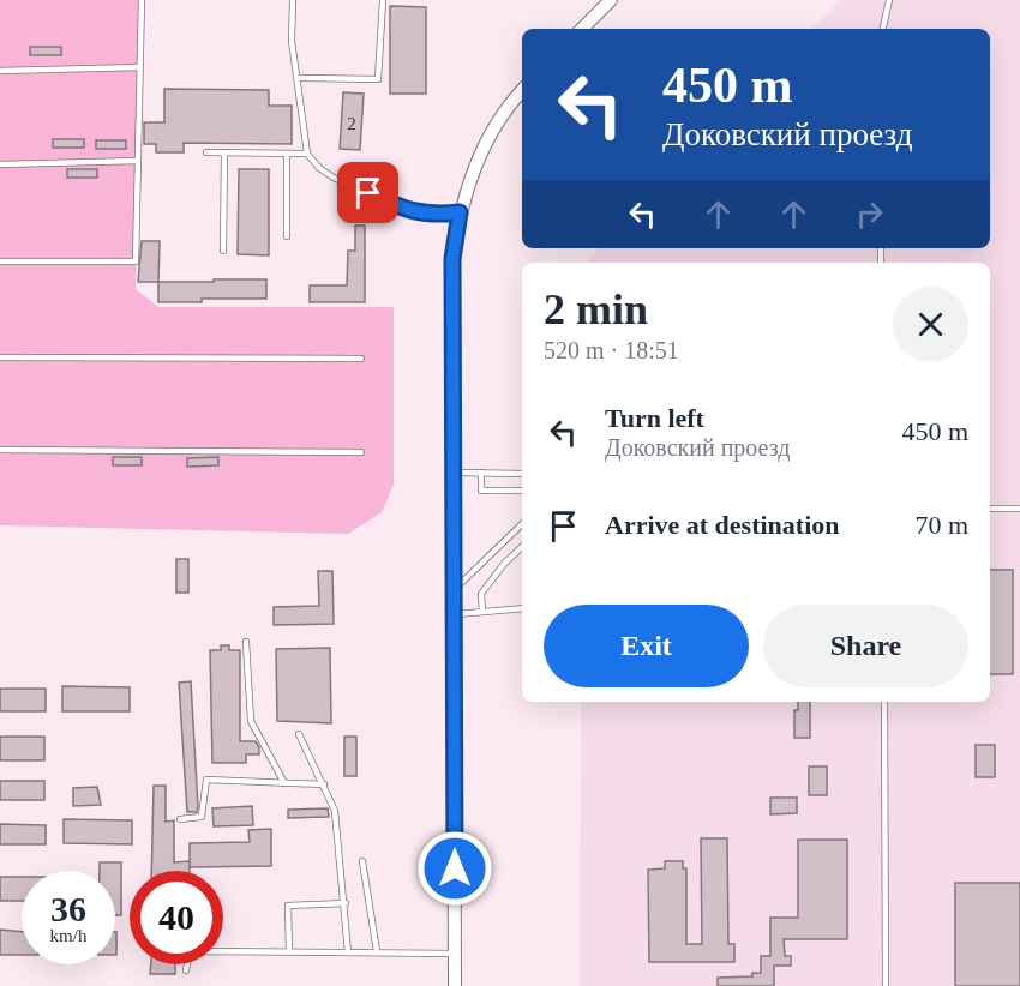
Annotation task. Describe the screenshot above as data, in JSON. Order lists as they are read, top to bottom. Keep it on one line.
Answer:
{"house_numbers":["2"],"page":{"turn":["450 m","Доковский проезд"],"heading":["2 min","520 m · 18:51"],"list":[{"name":"Turn left","note":"Доковский проезд","value":"450 m"},{"name":"Arrive at destination","value":"70 m"}],"buttons":["Exit","Share"],"speed":"36 km/h","limit":"40"}}
